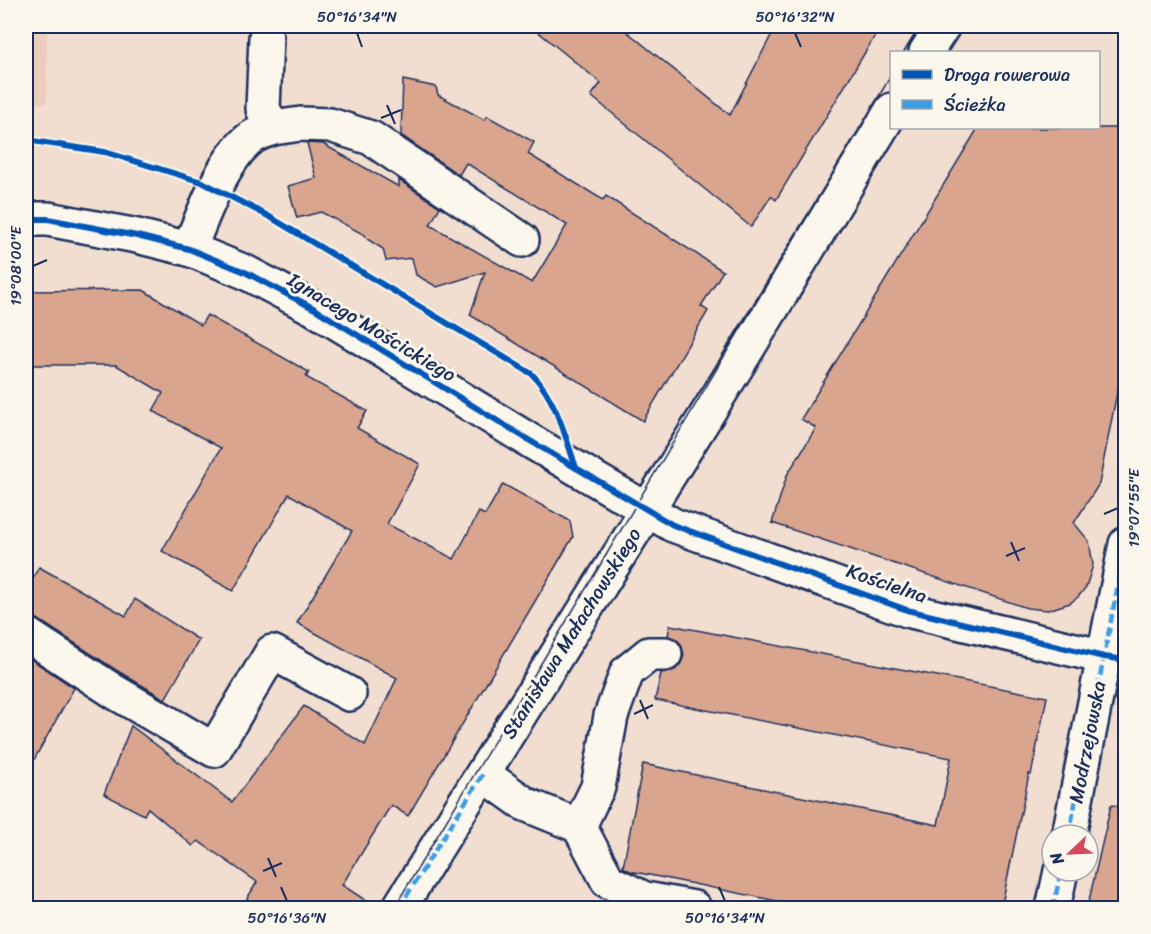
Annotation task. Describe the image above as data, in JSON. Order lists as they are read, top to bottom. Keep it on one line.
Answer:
{"streets":{"street":["Ignacego Mościckiego","Kościelna","Stanisława Małachowskiego","Modrzejowska"]},"crossings":[["Ignacego Mościckiego","Kościelna"],["Ignacego Mościckiego","Stanisława Małachowskiego"],["Kościelna","Stanisława Małachowskiego"],["Kościelna","Modrzejowska"]],"legend":["Droga rowerowa","Ścieżka"],"north":"bottom left","coordinates":["50°16'34\"N","50°16'32\"N","19°08'00\"E","19°07'55\"E","50°16'36\"N"]}
